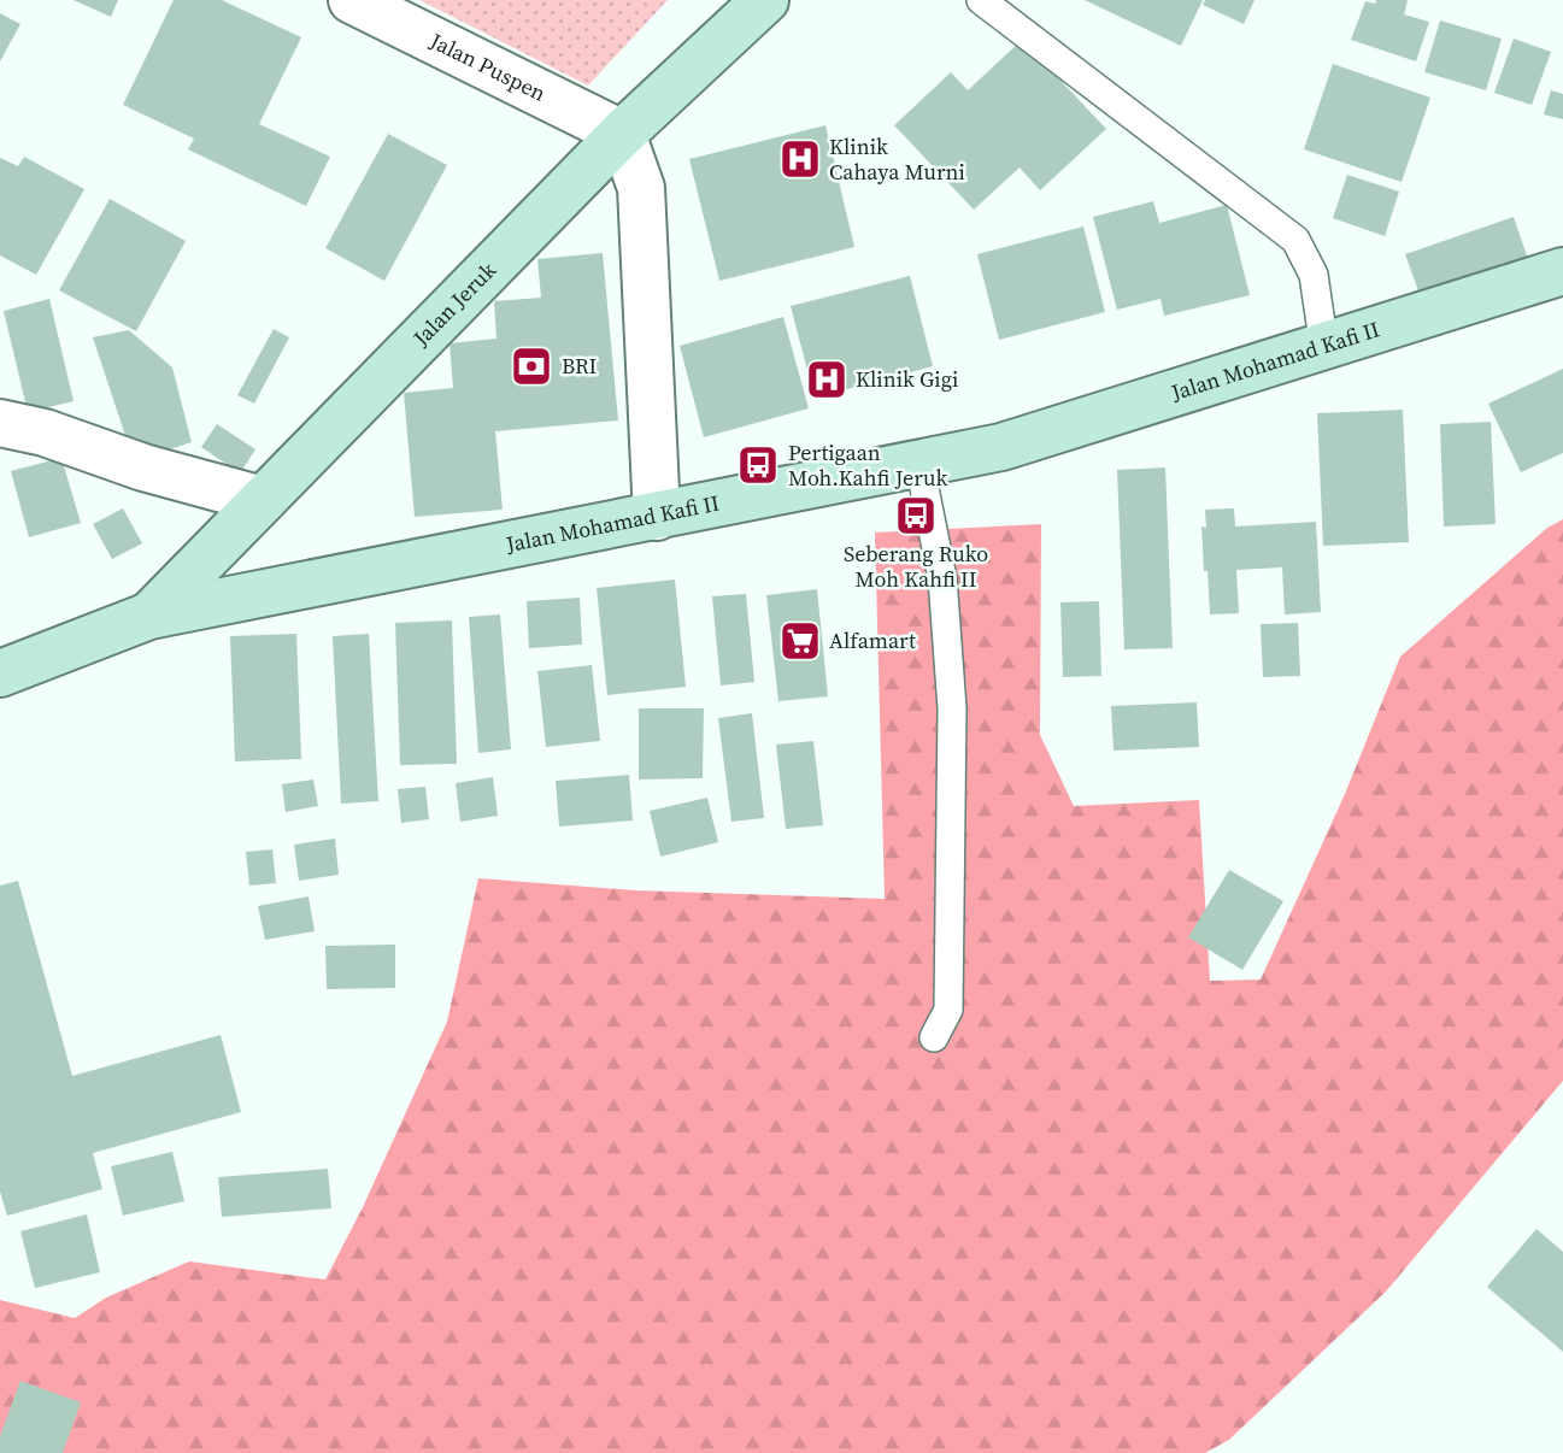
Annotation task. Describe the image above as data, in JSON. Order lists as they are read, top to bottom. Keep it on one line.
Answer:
{"streets":{"main road":["Jalan Jeruk","Jalan Mohamad Kafi II"],"street":["Jalan Puspen"]},"crossings":[["Jalan Puspen","Jalan Jeruk"],["Jalan Jeruk","Jalan Mohamad Kafi II"]],"places":{"hospital":["Klinik Cahaya Murni","Klinik Gigi"],"bank":["BRI"],"bus stop":["Pertigaan Moh.Kahfi Jeruk","Seberang Ruko Moh Kahfi II"],"supermarket":["Alfamart"]}}
